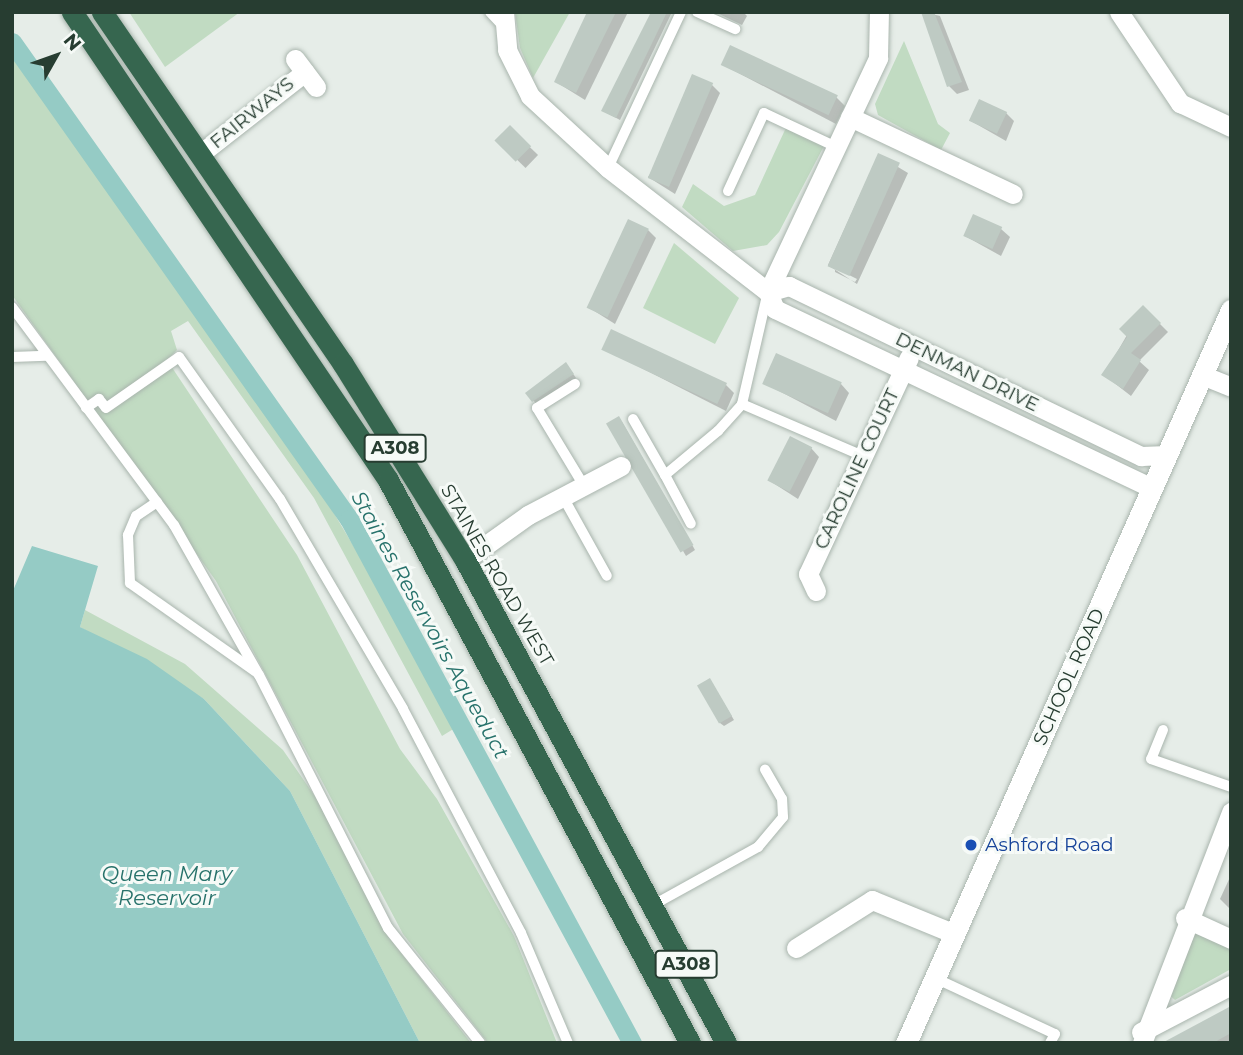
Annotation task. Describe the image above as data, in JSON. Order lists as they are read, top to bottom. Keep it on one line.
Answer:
{"streets":{"highway":["A308","STAINES ROAD WEST"],"main road":["SCHOOL ROAD"],"street":["FAIRWAYS","DENMAN DRIVE","CAROLINE COURT"]},"crossings":[["FAIRWAYS","STAINES ROAD WEST"],["DENMAN DRIVE","CAROLINE COURT"],["DENMAN DRIVE","SCHOOL ROAD"]],"water":["Staines Reservoirs Aqueduct","Queen Mary Reservoir"],"places":["Ashford Road"],"north":"top right"}
